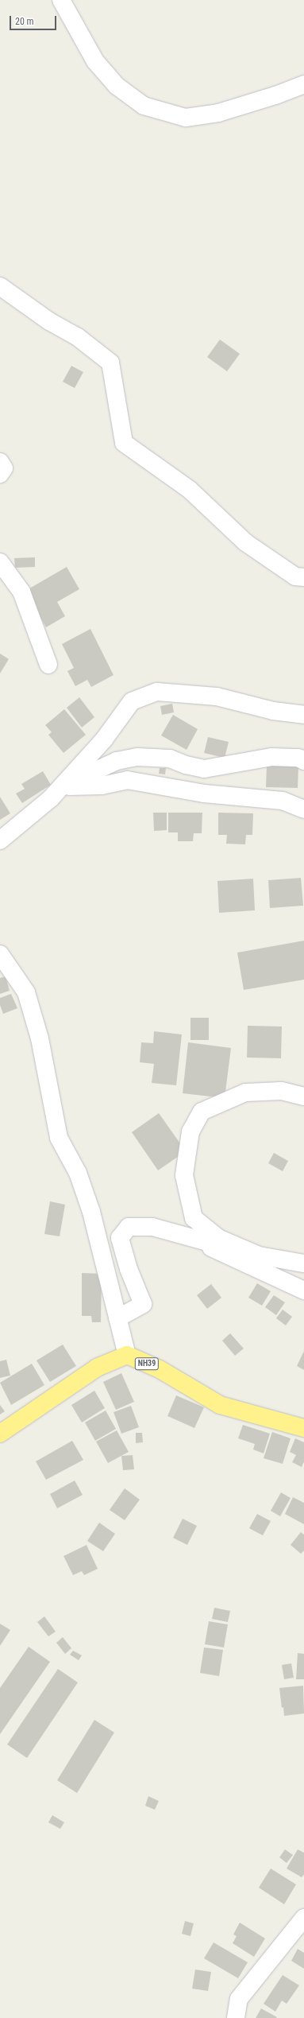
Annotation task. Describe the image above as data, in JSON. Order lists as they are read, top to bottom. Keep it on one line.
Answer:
{"streets":{"highway":["NH39"]},"scale_bar":"20 m"}
